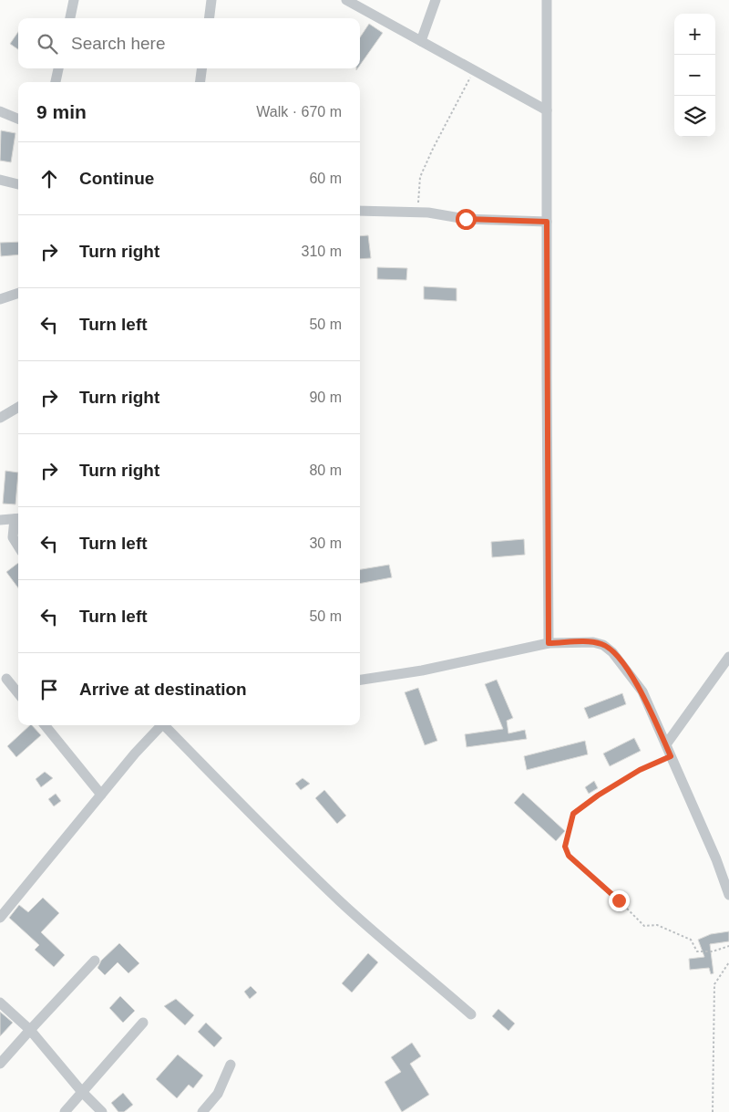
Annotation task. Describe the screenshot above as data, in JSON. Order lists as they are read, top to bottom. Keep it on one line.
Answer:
{"page":{"map_buttons":["+","−"],"search":"Search here","heading":["9 min","Walk · 670 m"],"list":[["Continue","60 m"],["Turn right","310 m"],["Turn left","50 m"],["Turn right","90 m"],["Turn right","80 m"],["Turn left","30 m"],["Turn left","50 m"],"Arrive at destination"]}}
